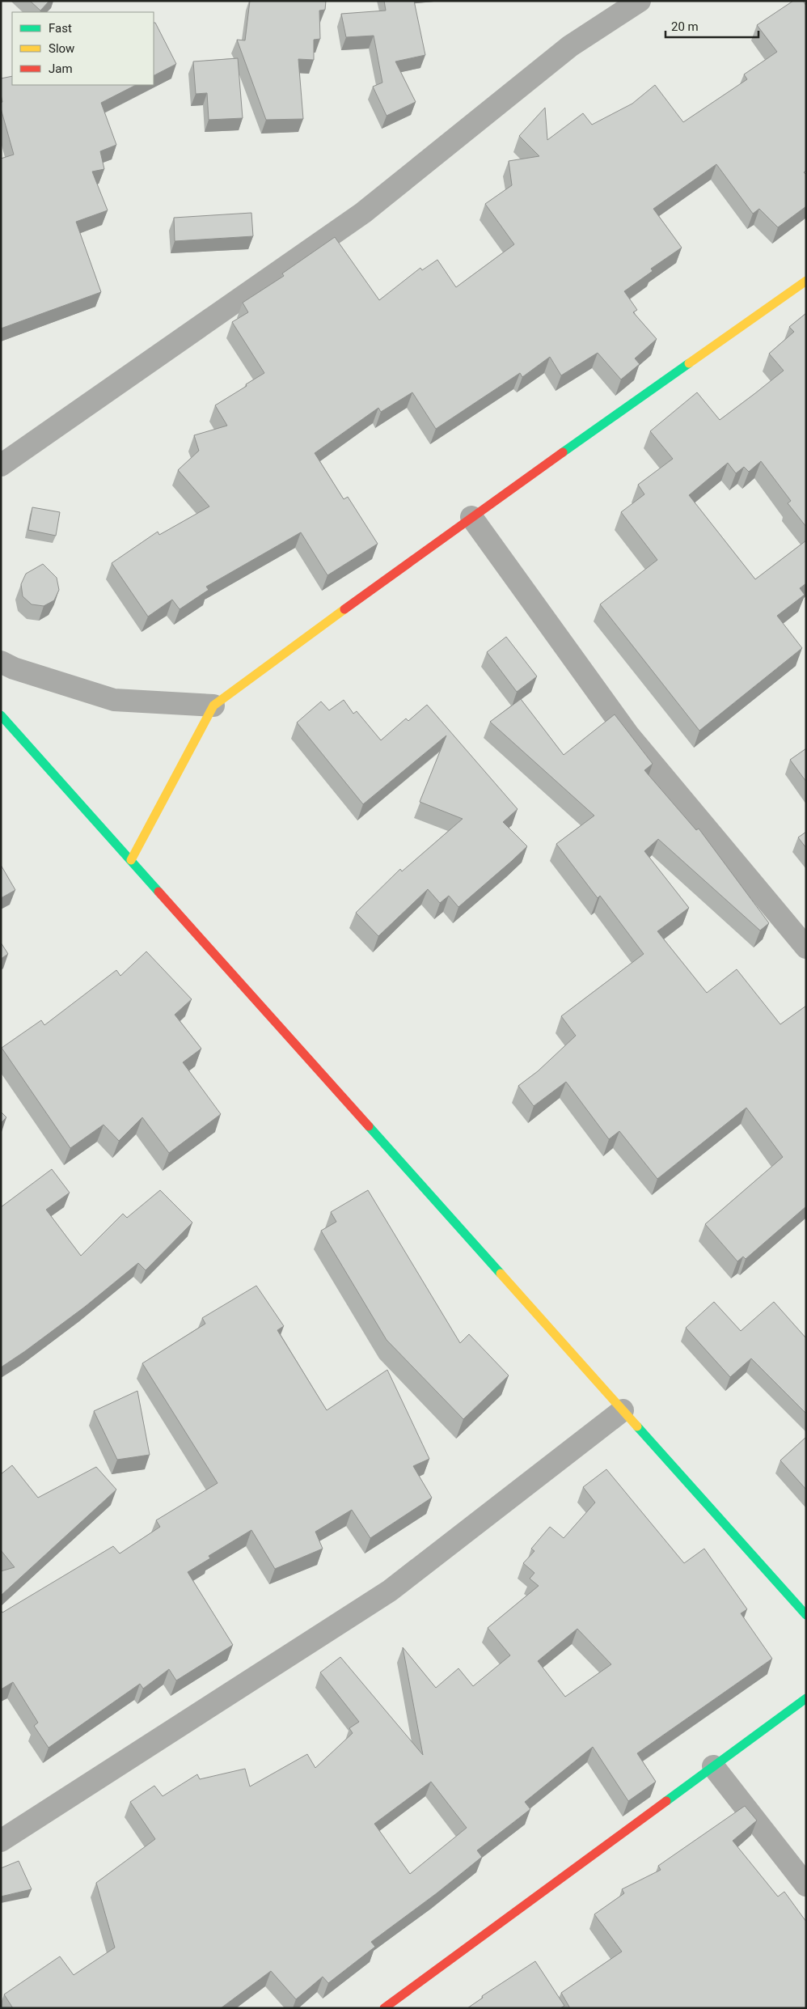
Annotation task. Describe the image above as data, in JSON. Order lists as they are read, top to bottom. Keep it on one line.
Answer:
{"legend":["Fast","Slow","Jam"],"scale_bar":"20 m"}
